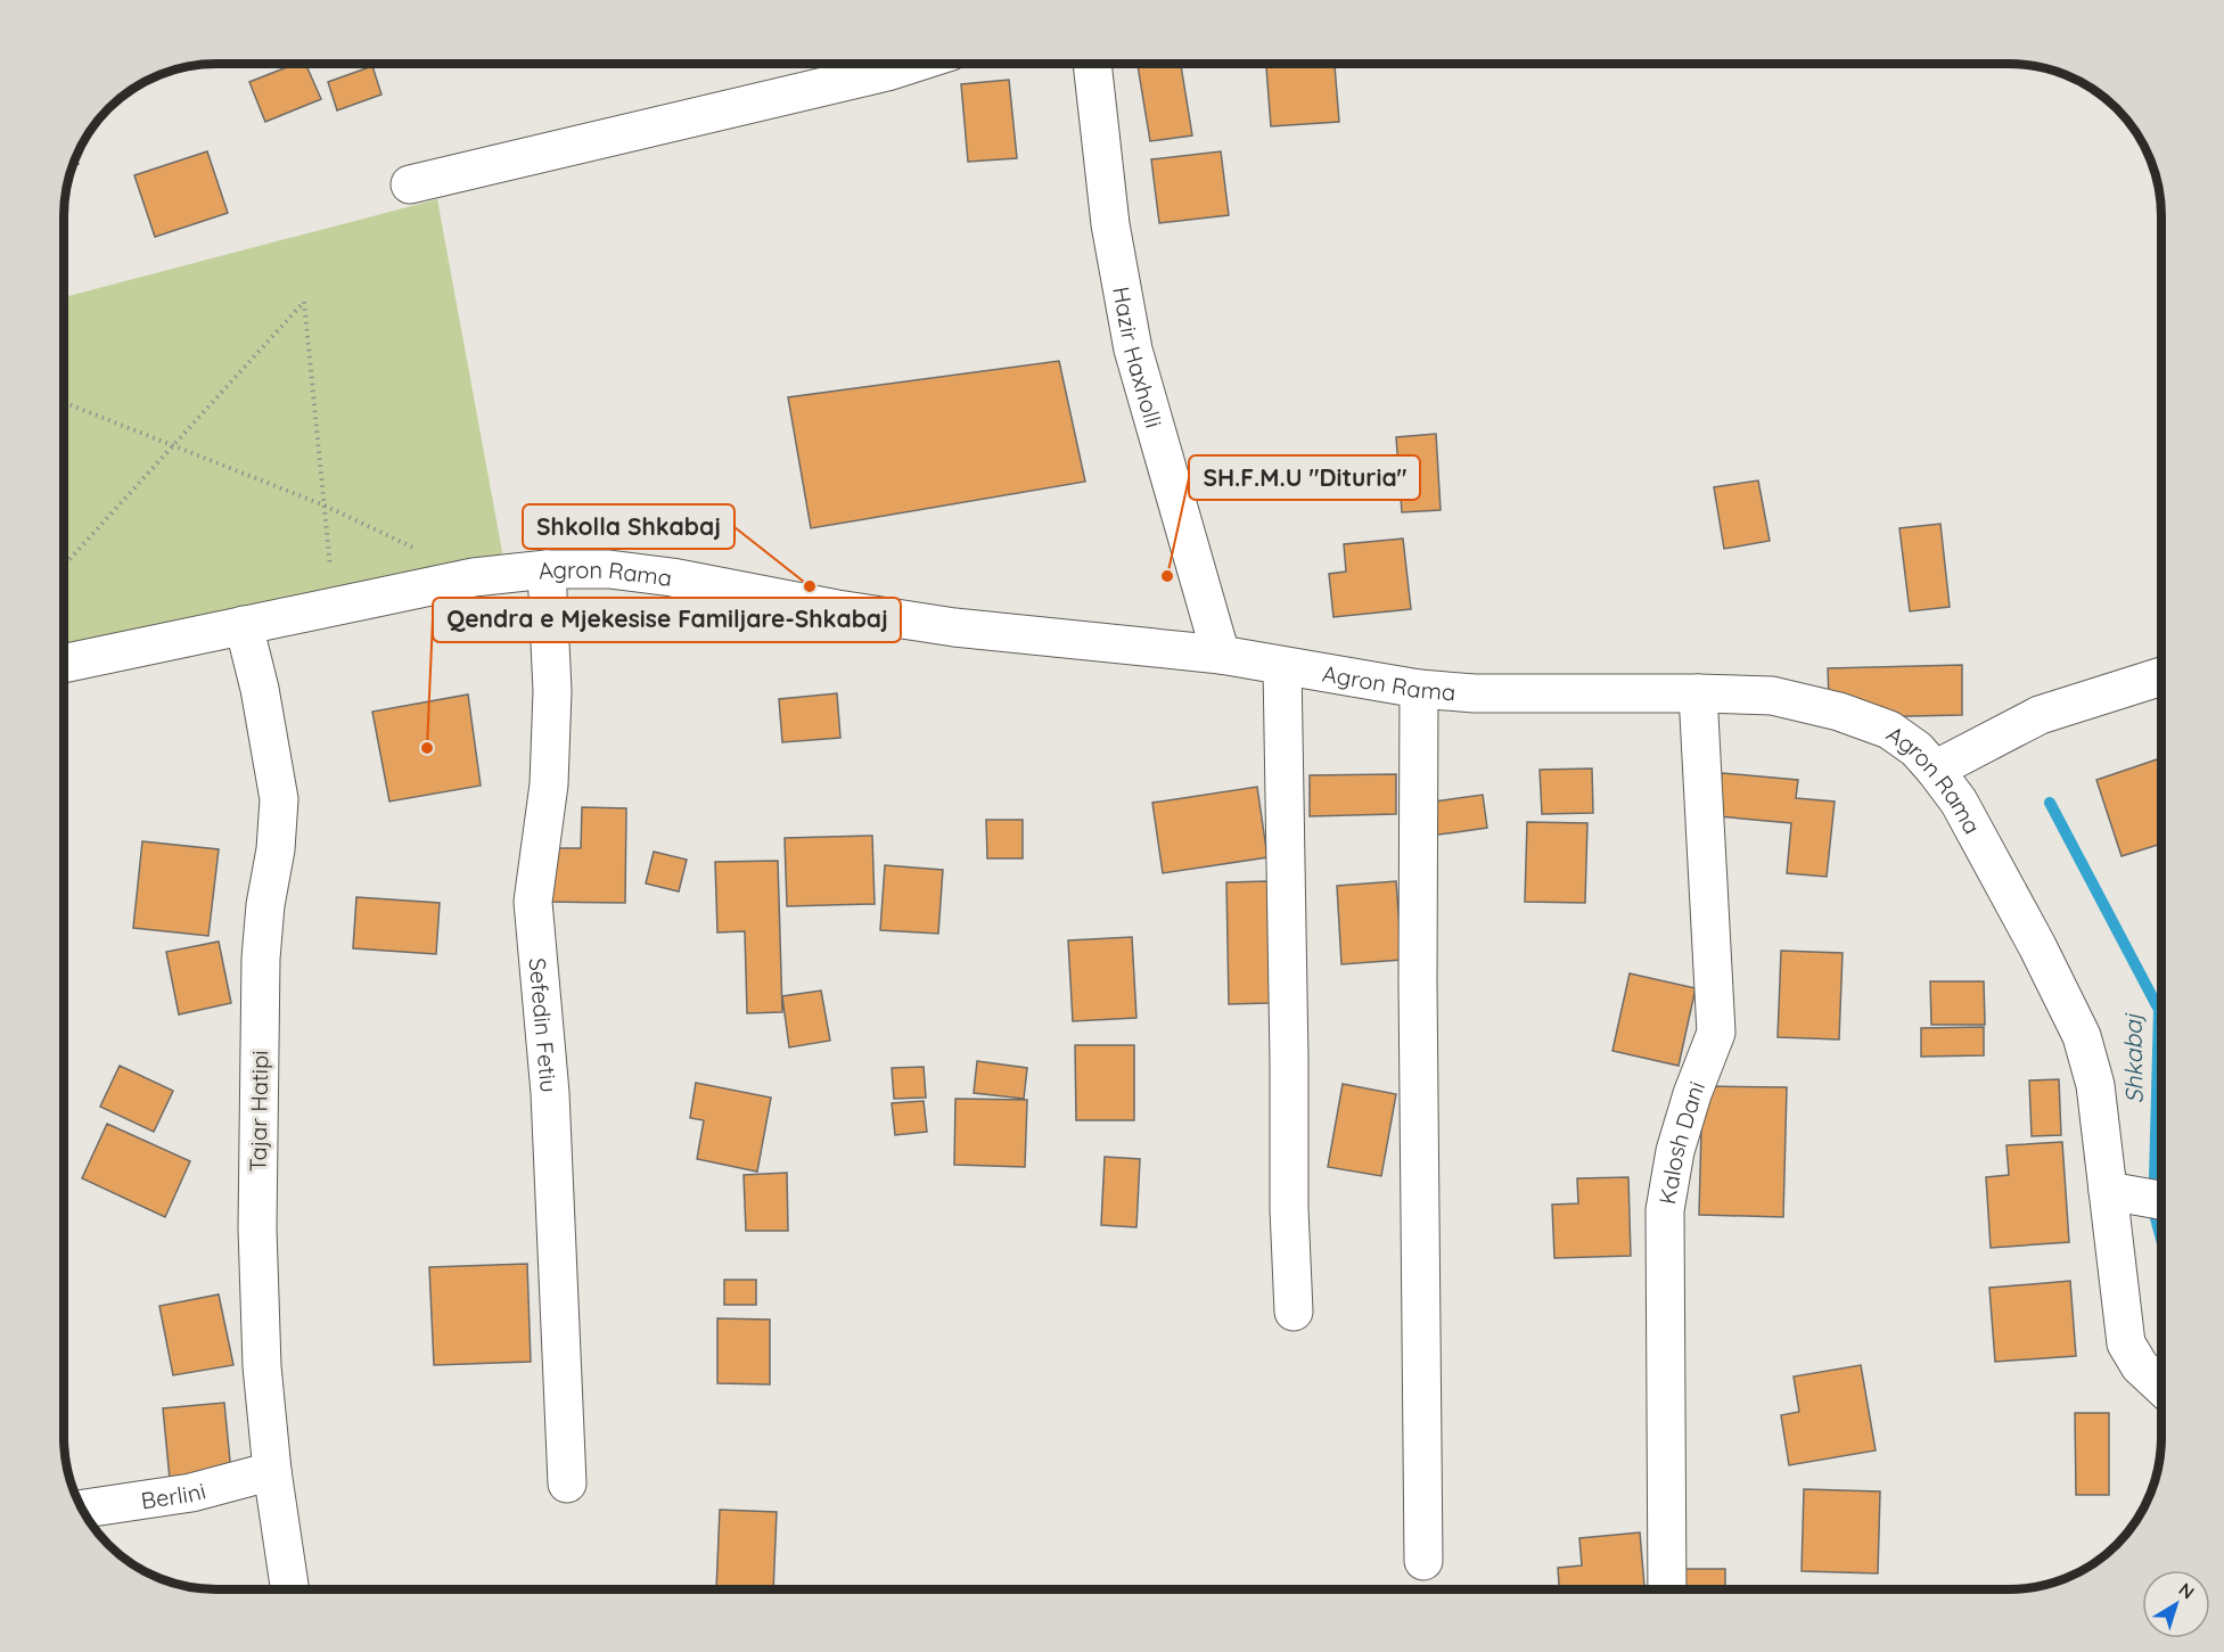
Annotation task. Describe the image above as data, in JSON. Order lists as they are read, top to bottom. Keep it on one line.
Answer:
{"streets":{"street":["Hazir Haxholli","Agron Rama","Sefedin Fetiu","Tajar Hatipi","Kalosh Dani","Berlini"]},"crossings":[["Hazir Haxholli","Agron Rama"],["Agron Rama","Sefedin Fetiu"],["Agron Rama","Tajar Hatipi"],["Agron Rama","Kalosh Dani"],["Tajar Hatipi","Berlini"]],"water":["Shkabaj"],"places":["SH.F.M.U \"Dituria\"","Shkolla Shkabaj","Qendra e Mjekesise Familjare-Shkabaj"],"north":"top right"}
